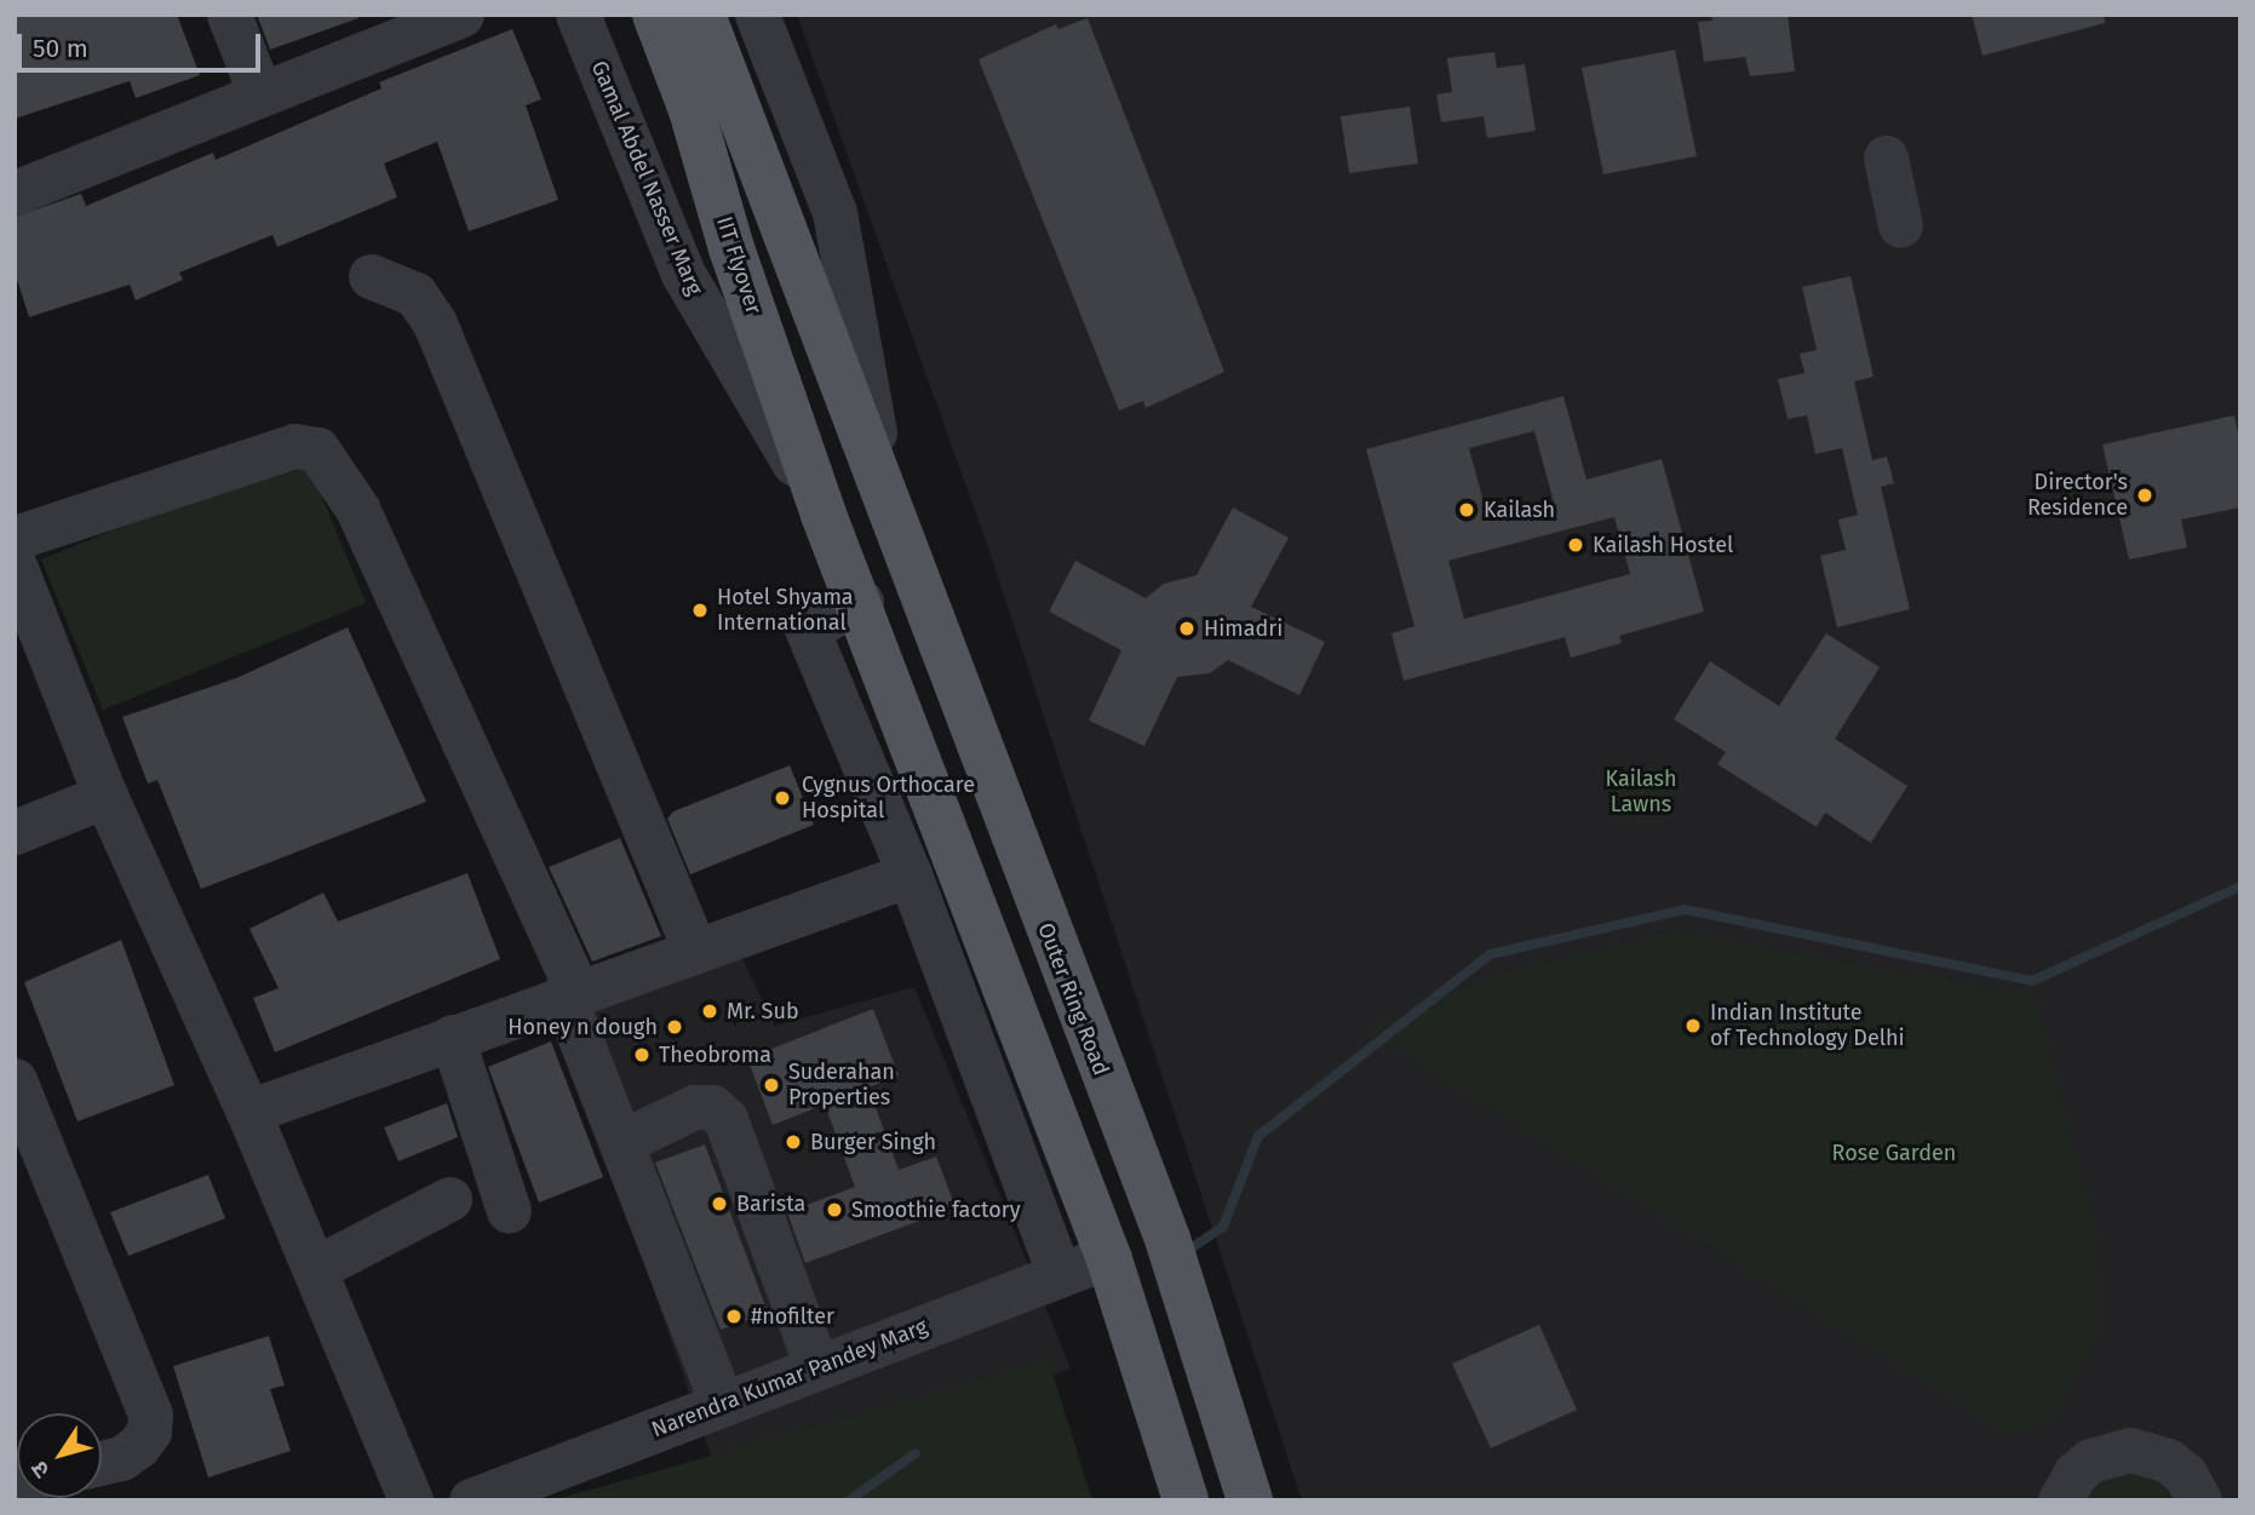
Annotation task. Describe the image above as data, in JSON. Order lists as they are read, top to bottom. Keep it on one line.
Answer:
{"streets":{"main road":["IIT Flyover","Outer Ring Road"],"street":["Gamal Abdel Nasser Marg","Narendra Kumar Pandey Marg"]},"crossings":[["Gamal Abdel Nasser Marg","IIT Flyover"]],"parks":["Kailash Lawns","Rose Garden"],"places":["Director's Residence","Kailash","Kailash Hostel","Hotel Shyama International","Himadri","Cygnus Orthocare Hospital","Mr. Sub","Indian Institute of Technology Delhi","Honey n dough","Theobroma","Suderahan Properties","Burger Singh","Barista","Smoothie factory","#nofilter"],"scale_bar":"50 m","north":"bottom left"}
